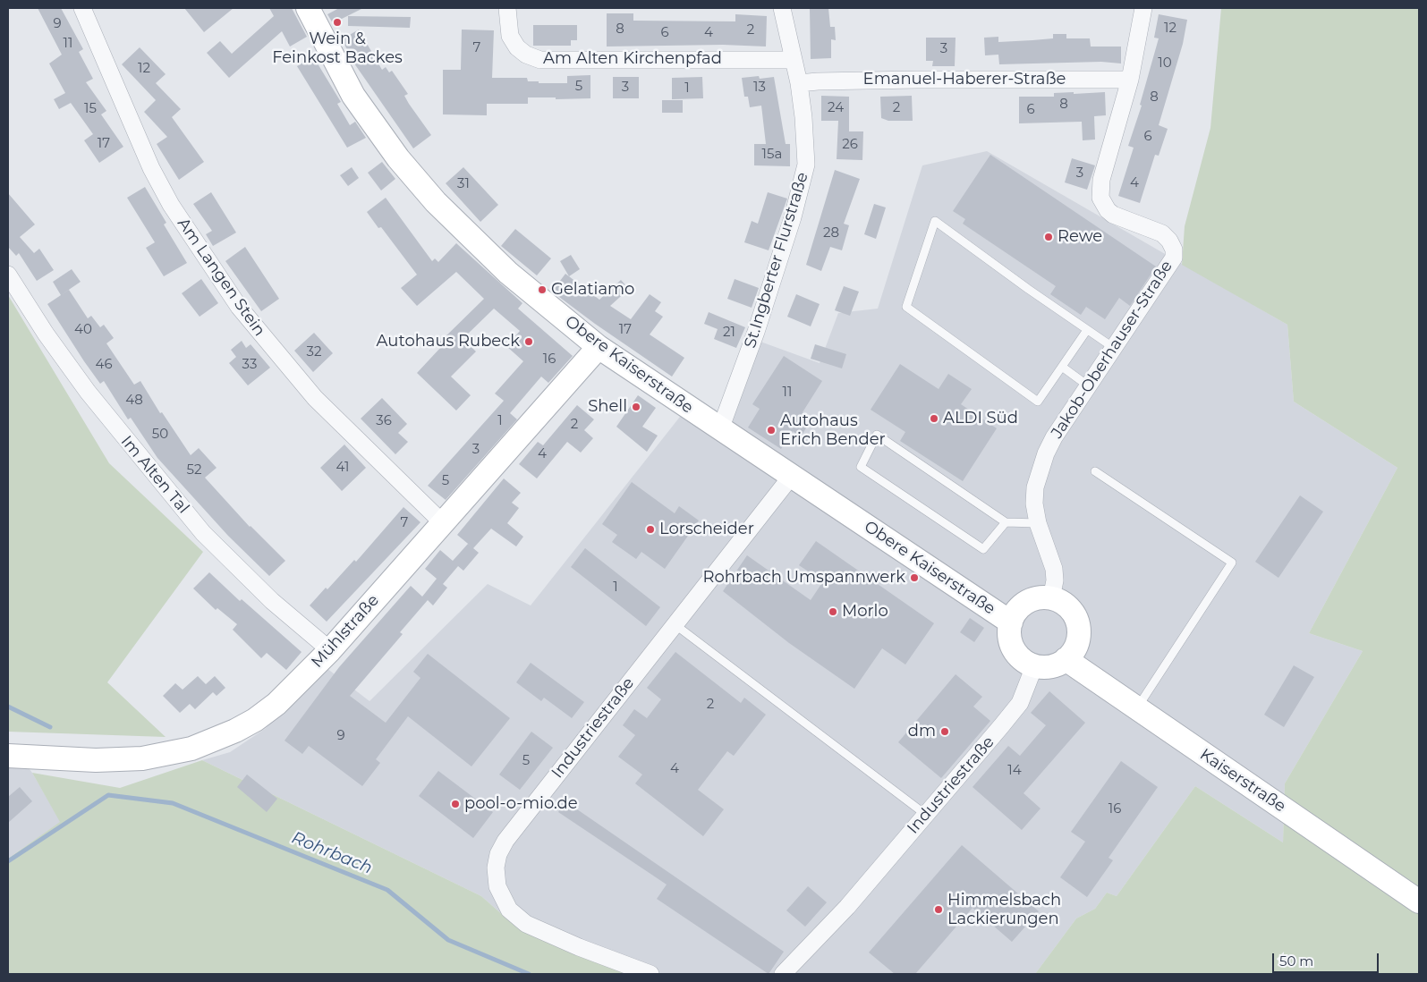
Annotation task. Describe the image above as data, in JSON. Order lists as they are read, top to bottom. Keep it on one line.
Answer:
{"streets":{"main road":["Obere Kaiserstraße","Mühlstraße","Kaiserstraße"],"street":["Am Alten Kirchenpfad","Emanuel-Haberer-Straße","St.Ingberter Flurstraße","Am Langen Stein","Jakob-Oberhauser-Straße","Im Alten Tal","Industriestraße"]},"crossings":[["Am Alten Kirchenpfad","St.Ingberter Flurstraße"],["Emanuel-Haberer-Straße","St.Ingberter Flurstraße"],["Emanuel-Haberer-Straße","Jakob-Oberhauser-Straße"],["St.Ingberter Flurstraße","Obere Kaiserstraße"],["Am Langen Stein","Mühlstraße"],["Jakob-Oberhauser-Straße","Obere Kaiserstraße"],["Jakob-Oberhauser-Straße","Industriestraße"],["Jakob-Oberhauser-Straße","Kaiserstraße"],["Obere Kaiserstraße","Mühlstraße"],["Obere Kaiserstraße","Industriestraße"],["Obere Kaiserstraße","Kaiserstraße"],["Im Alten Tal","Mühlstraße"],["Industriestraße","Kaiserstraße"]],"water":["Rohrbach"],"places":["Wein & Feinkost Backes","Rewe","Gelatiamo","Autohaus Rubeck","Shell","ALDI Süd","Autohaus Erich Bender","Lorscheider","Rohrbach Umspannwerk","Morlo","dm","pool-o-mio.de","Himmelsbach Lackierungen"],"house_numbers":["9","12","8","2","6","4","11","7","3","10","12","5","3","13","1","8","8","24","2","15","6","6","17","26","15a","3","4","31","28","40","17","21","32","16","46","33","11","48","36","1","2","50","3","4","41","52","5","7","1","2","9","5","4","14","16"],"scale_bar":"50 m"}
